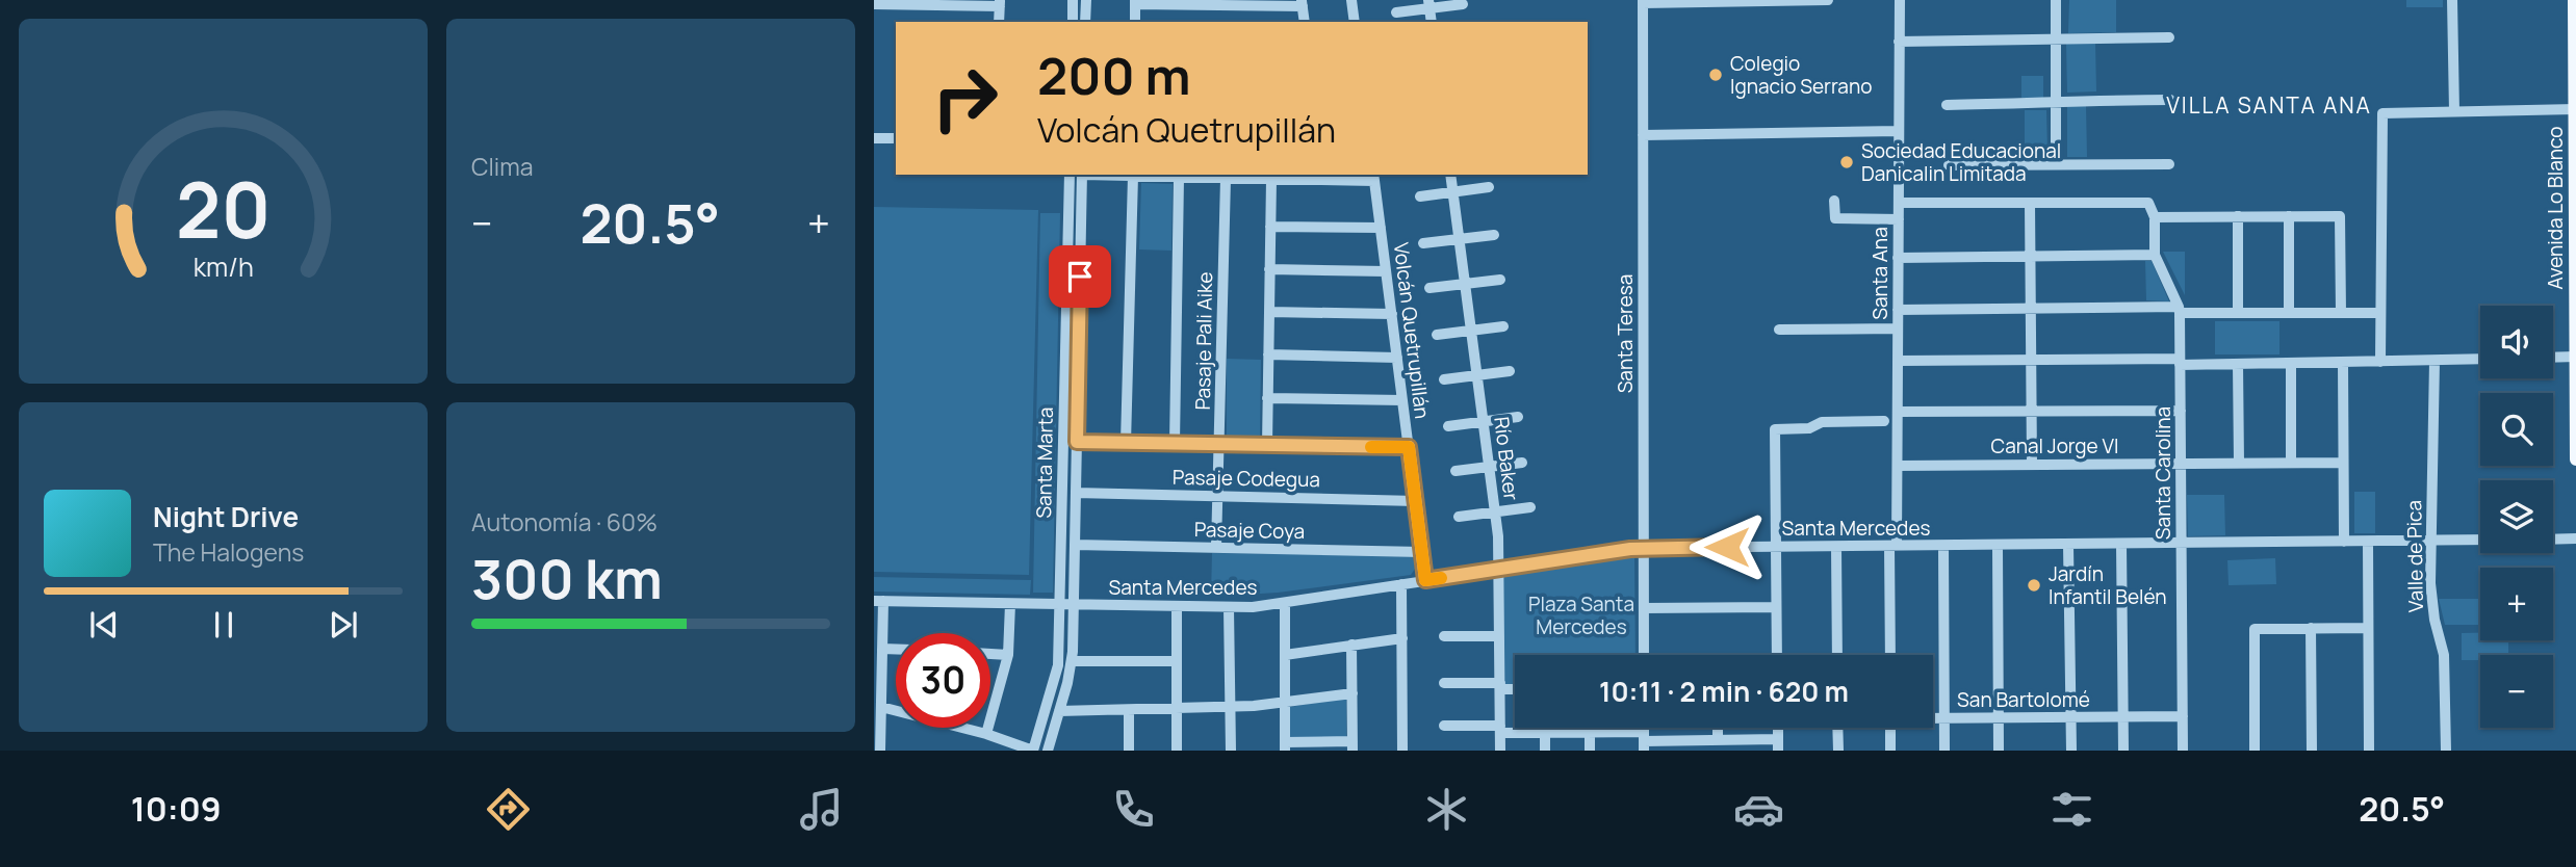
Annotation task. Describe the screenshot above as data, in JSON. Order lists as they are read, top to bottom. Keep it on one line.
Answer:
{"streets":{"main road":["Avenida Lo Blanco"],"street":["Santa Ana","Volcán Quetrupillán","Santa Teresa","Pasaje Pali Aike","Canal Jorge VI","Río Baker","Santa Marta","Santa Carolina","Pasaje Codegua","Santa Mercedes","Pasaje Coya","Valle de Pica","San Bartolomé"]},"crossings":[["Santa Ana","Canal Jorge VI"],["Santa Ana","Santa Mercedes"],["Volcán Quetrupillán","Pasaje Codegua"],["Volcán Quetrupillán","Santa Mercedes"],["Volcán Quetrupillán","Pasaje Coya"],["Santa Teresa","Santa Mercedes"],["Pasaje Pali Aike","Pasaje Codegua"],["Pasaje Pali Aike","Pasaje Coya"],["Canal Jorge VI","Santa Carolina"],["Río Baker","Santa Mercedes"],["Santa Marta","Pasaje Codegua"],["Santa Marta","Santa Mercedes"],["Santa Marta","Pasaje Coya"],["Santa Carolina","Santa Mercedes"],["Santa Carolina","San Bartolomé"],["Santa Mercedes","Valle de Pica"]],"districts":["VILLA SANTA ANA"],"parks":["Plaza Santa Mercedes"],"places":["Colegio Ignacio Serrano","Sociedad Educacional Danicalin Limitada","Jardín Infantil Belén"],"page":{"tile":["Clima",["Autonomía · 60%","300 km"]],"turn":["200 m","Volcán Quetrupillán"],"heat":["−","20.5°","+"],"map_buttons":["+","−"],"song":["Night Drive","The Halogens"],"limit":"30","trip":"10:11 · 2 min · 620 m","tabs":["10:09","20.5°"],"gauge":["20","km/h"]}}
